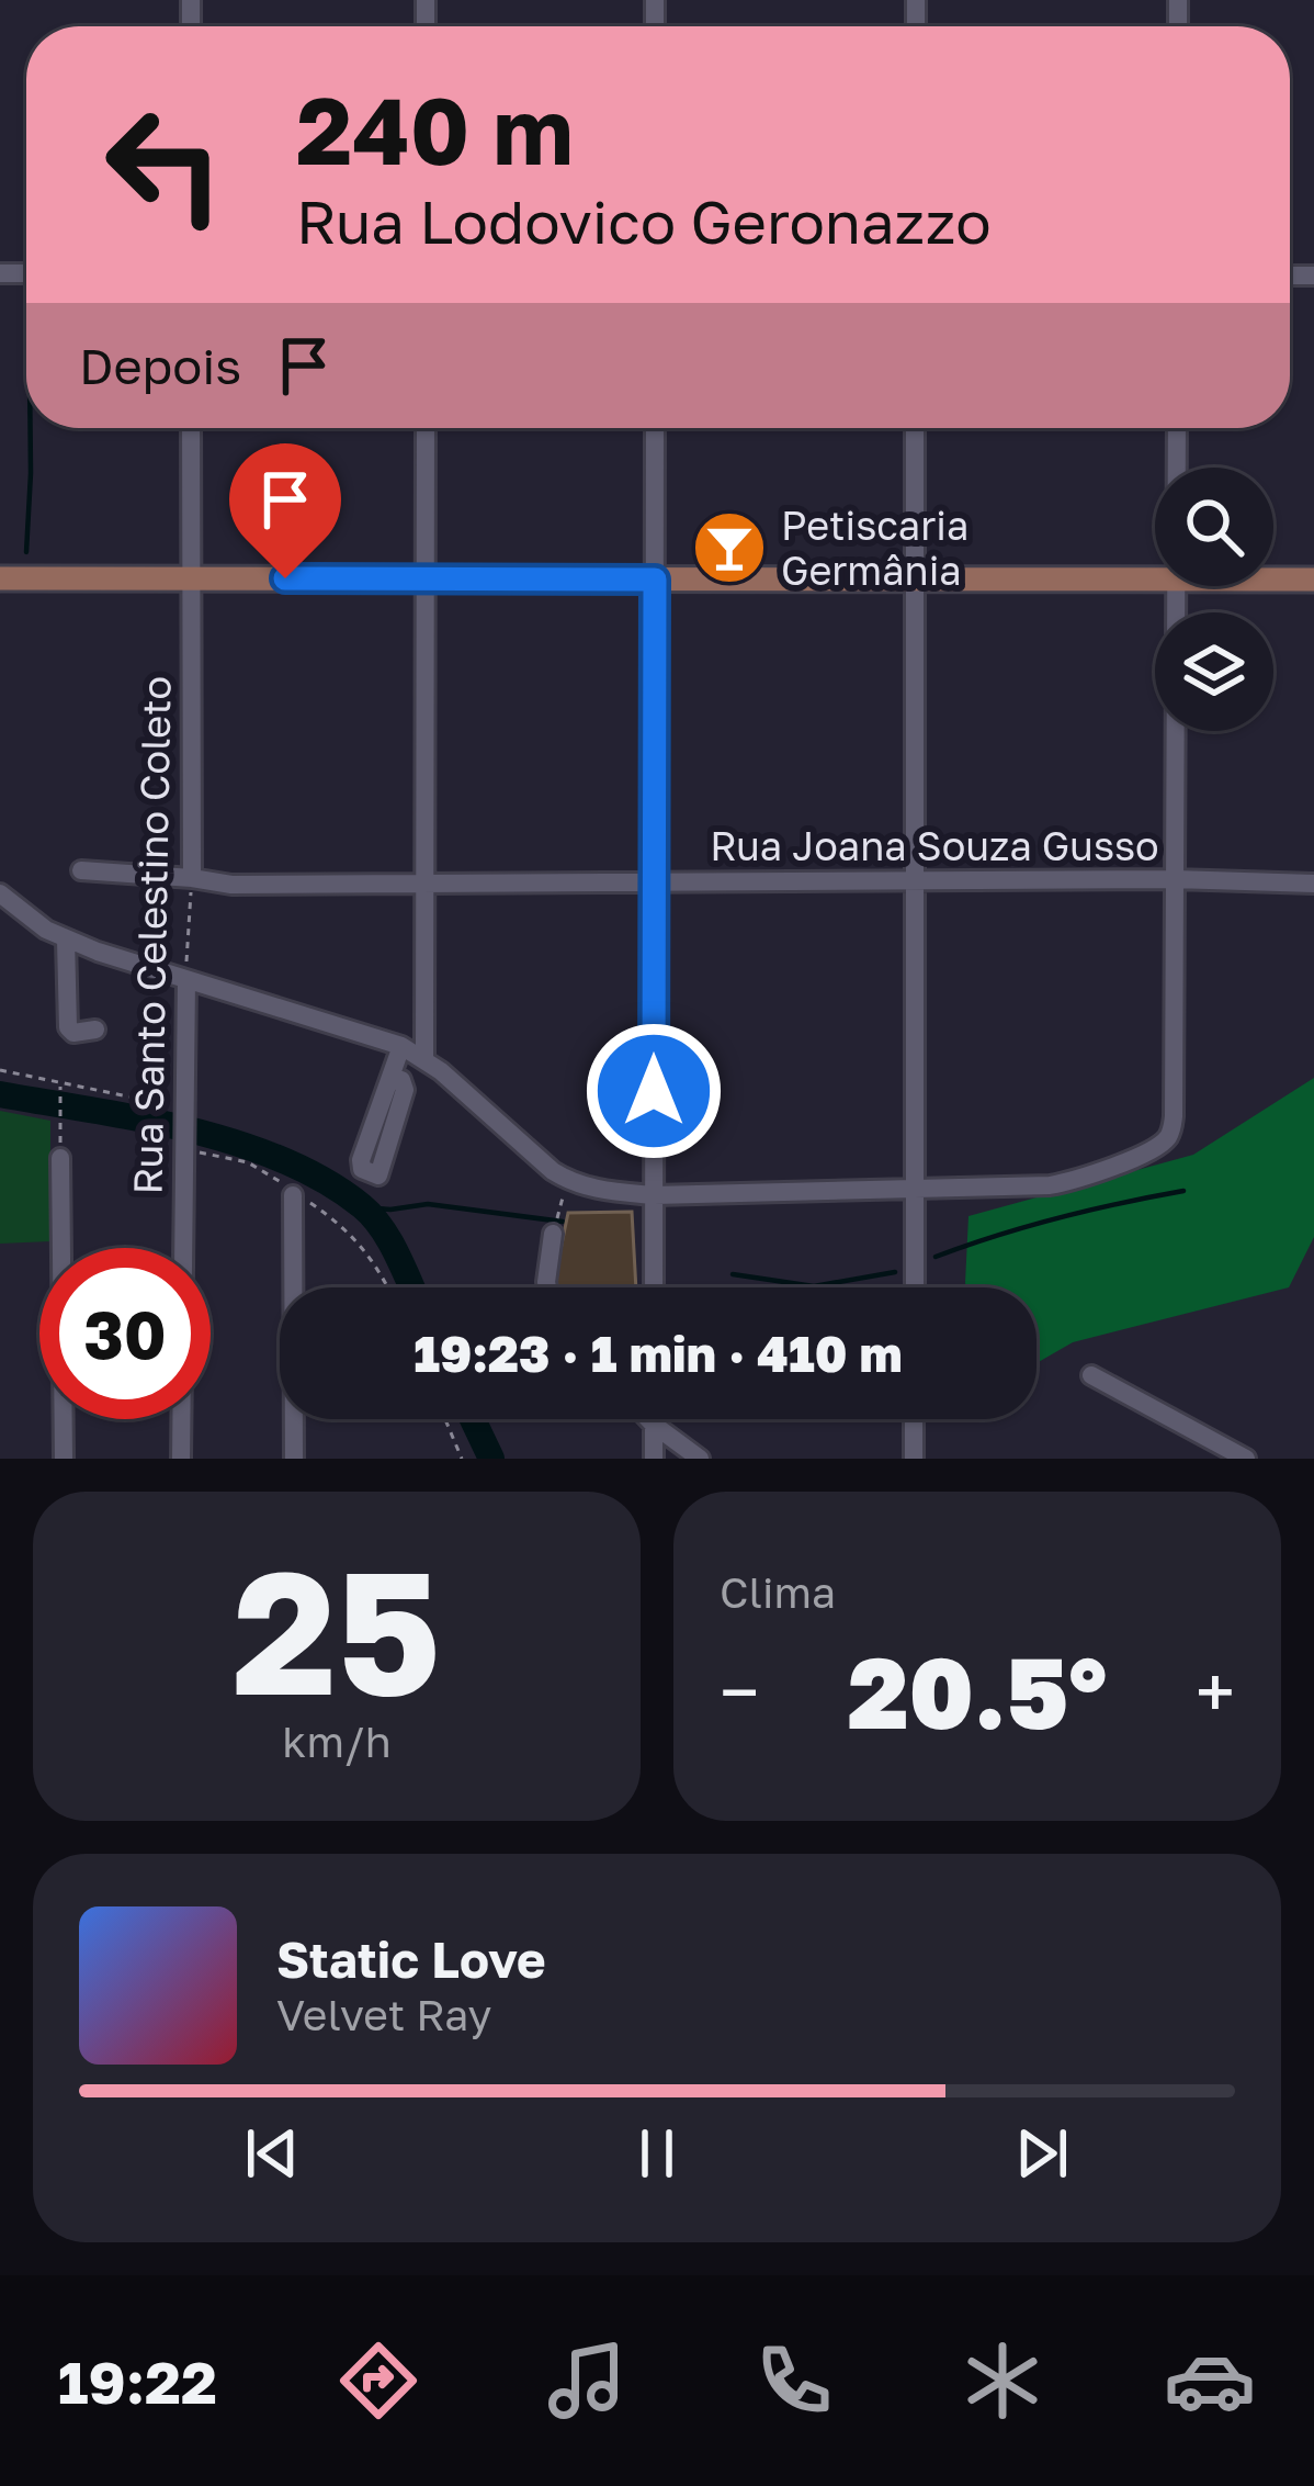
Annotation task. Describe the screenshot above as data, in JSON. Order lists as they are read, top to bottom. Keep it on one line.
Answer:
{"streets":{"street":["Rua Joana Souza Gusso","Rua Santo Celestino Coleto"]},"crossings":[["Rua Joana Souza Gusso","Rua Santo Celestino Coleto"]],"places":{"bar":["Petiscaria Germânia"]},"page":{"turn":["240 m","Rua Lodovico Geronazzo"],"then":"Depois","limit":"30","trip":"19:23 · 1 min · 410 m","tile":[["25","km/h"],"Clima"],"heat":["−","20.5°","+"],"song":["Static Love","Velvet Ray"],"tabs":"19:22"}}
